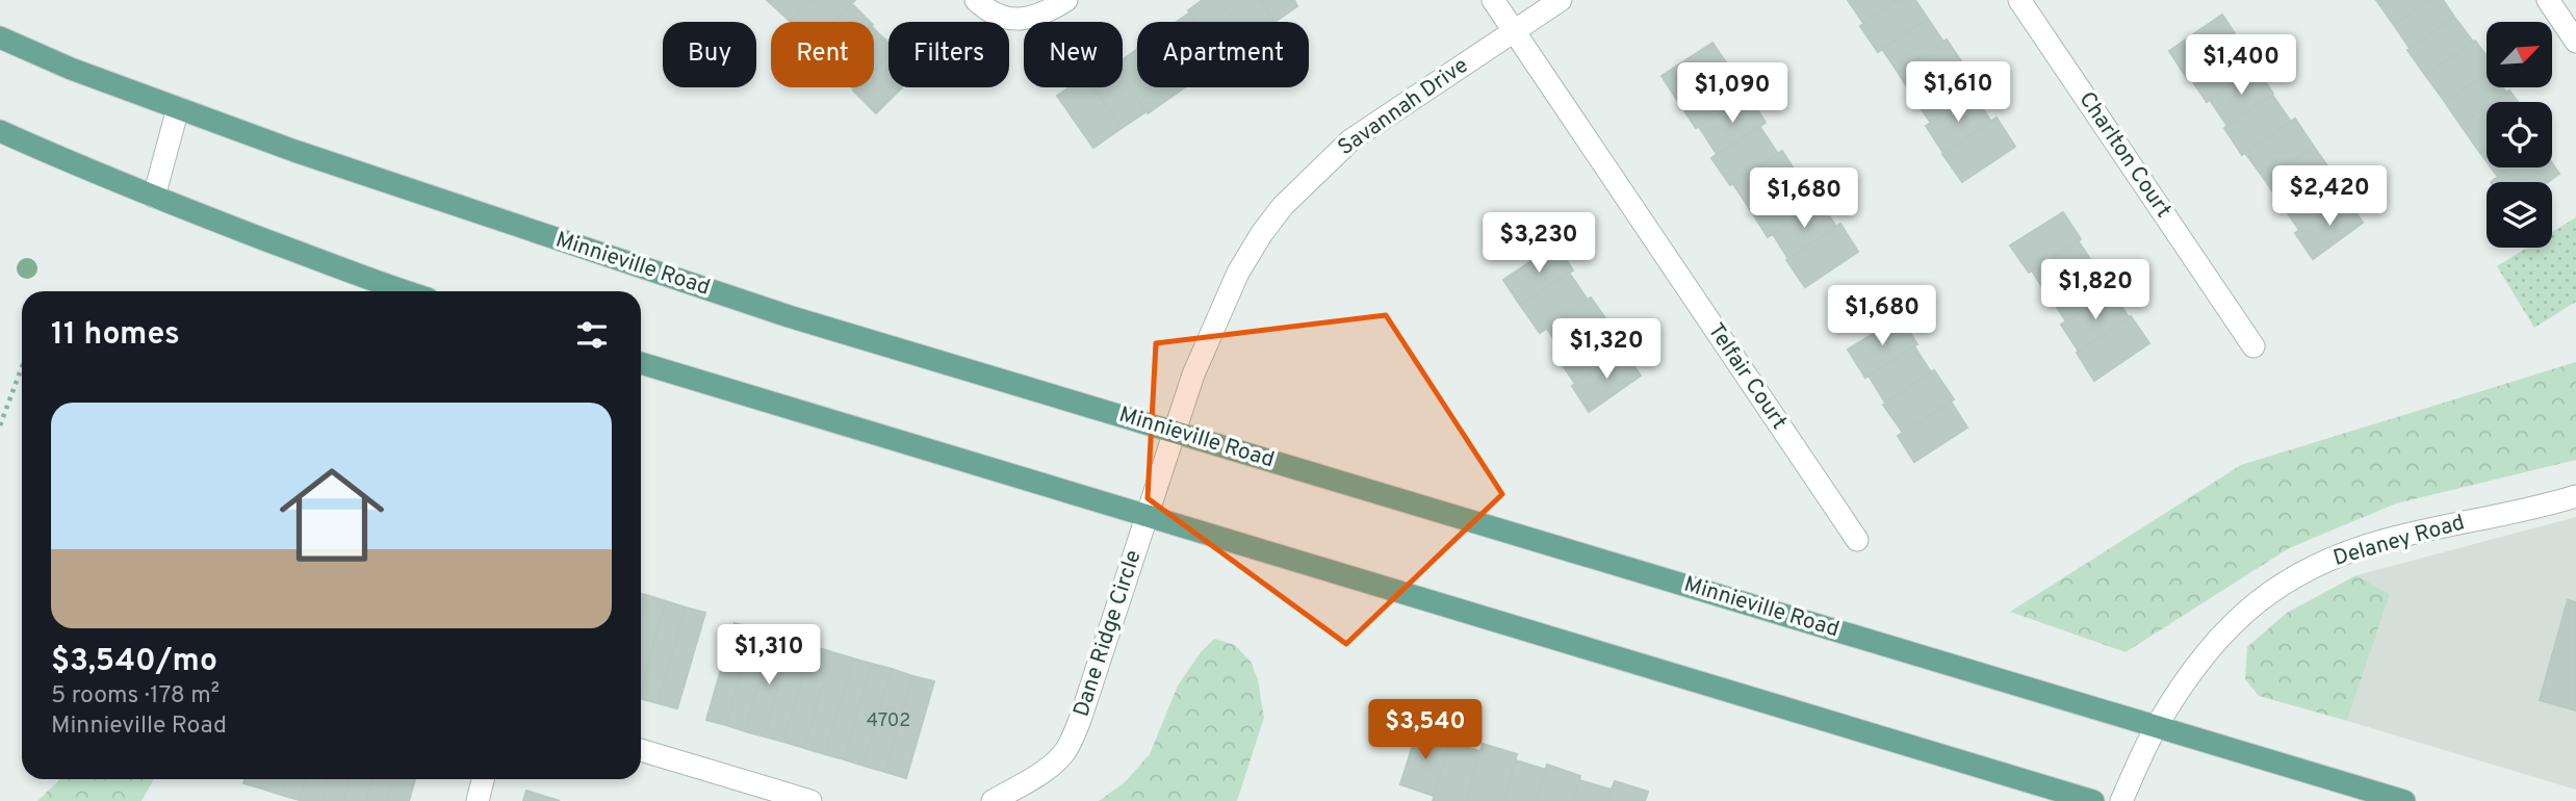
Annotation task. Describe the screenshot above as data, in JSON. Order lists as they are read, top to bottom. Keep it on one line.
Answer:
{"streets":{"main road":["Minnieville Road"],"street":["Savannah Drive","Charlton Court","Telfair Court","Delaney Road","Dane Ridge Circle"]},"crossings":[["Savannah Drive","Minnieville Road"],["Savannah Drive","Telfair Court"],["Savannah Drive","Dane Ridge Circle"],["Minnieville Road","Delaney Road"],["Minnieville Road","Dane Ridge Circle"]],"house_numbers":["4702"],"north":"top right","page":{"chip":["Buy","Rent","Filters","New","Apartment"],"price":["$1,400","$1,610","$1,090","$2,420","$1,680","$3,230","$1,820","$1,680","$1,320","$1,310","$3,540"],"heading":"11 homes","list":[{"name":"$3,540/mo","note":"5 rooms · 178 m² · Minnieville Road"}]}}
